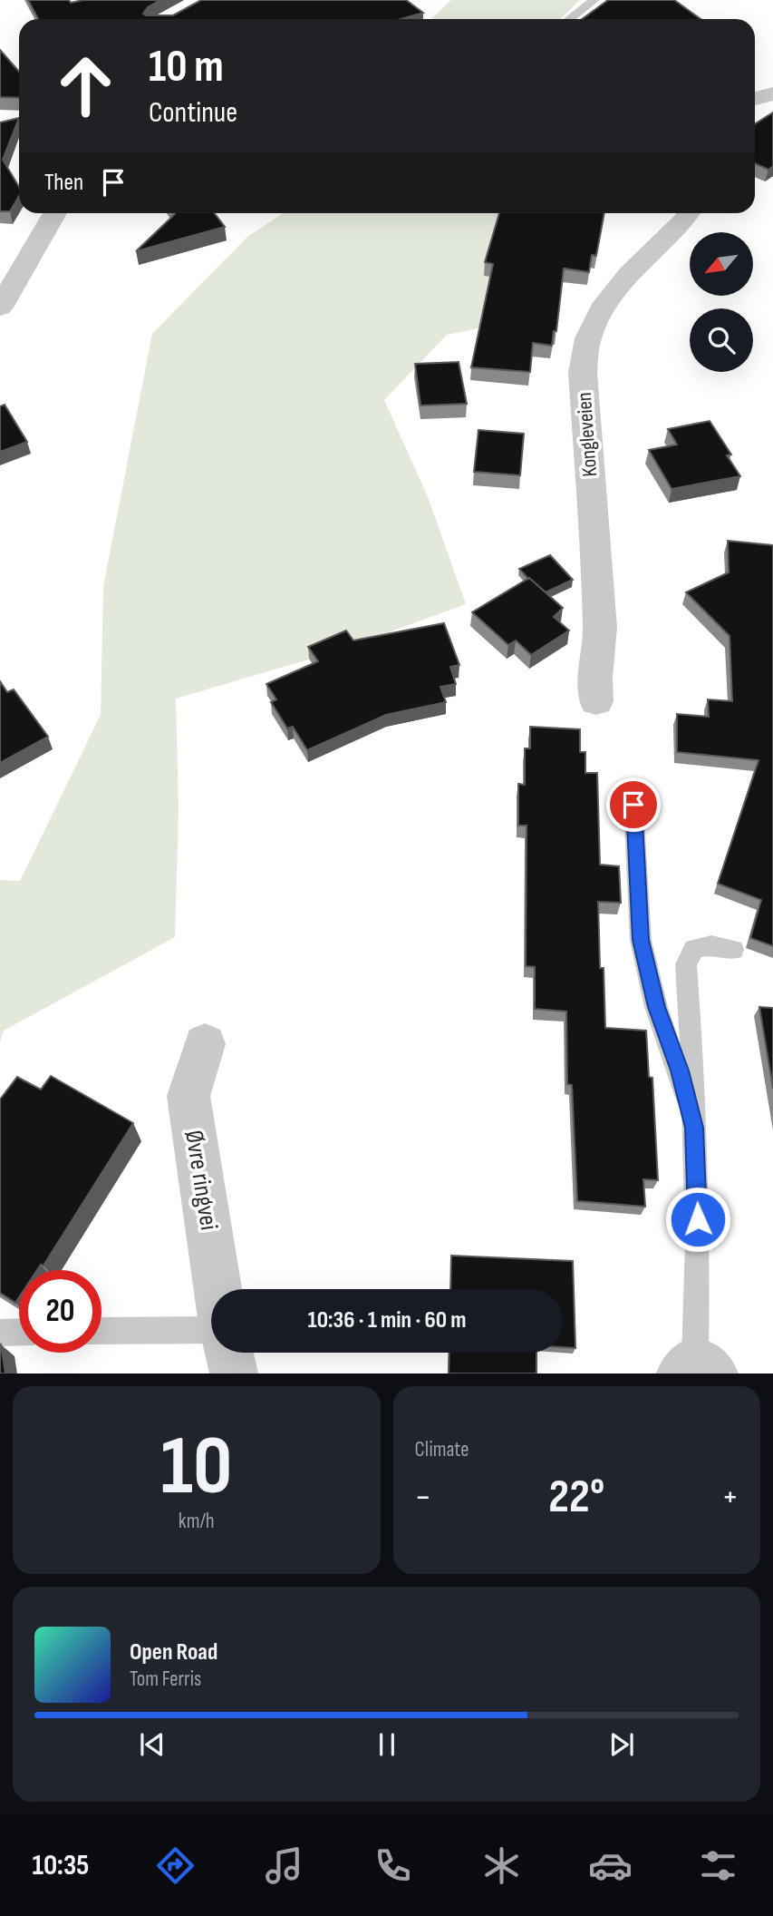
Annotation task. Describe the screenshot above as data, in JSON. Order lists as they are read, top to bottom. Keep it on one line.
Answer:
{"streets":{"street":["Kongleveien","Øvre ringvei"]},"north":"bottom left","page":{"turn":["10 m","Continue"],"then":"Then","limit":"20","trip":"10:36 · 1 min · 60 m","tile":[["10","km/h"],"Climate"],"heat":["−","22°","+"],"song":["Open Road","Tom Ferris"],"tabs":"10:35"}}
